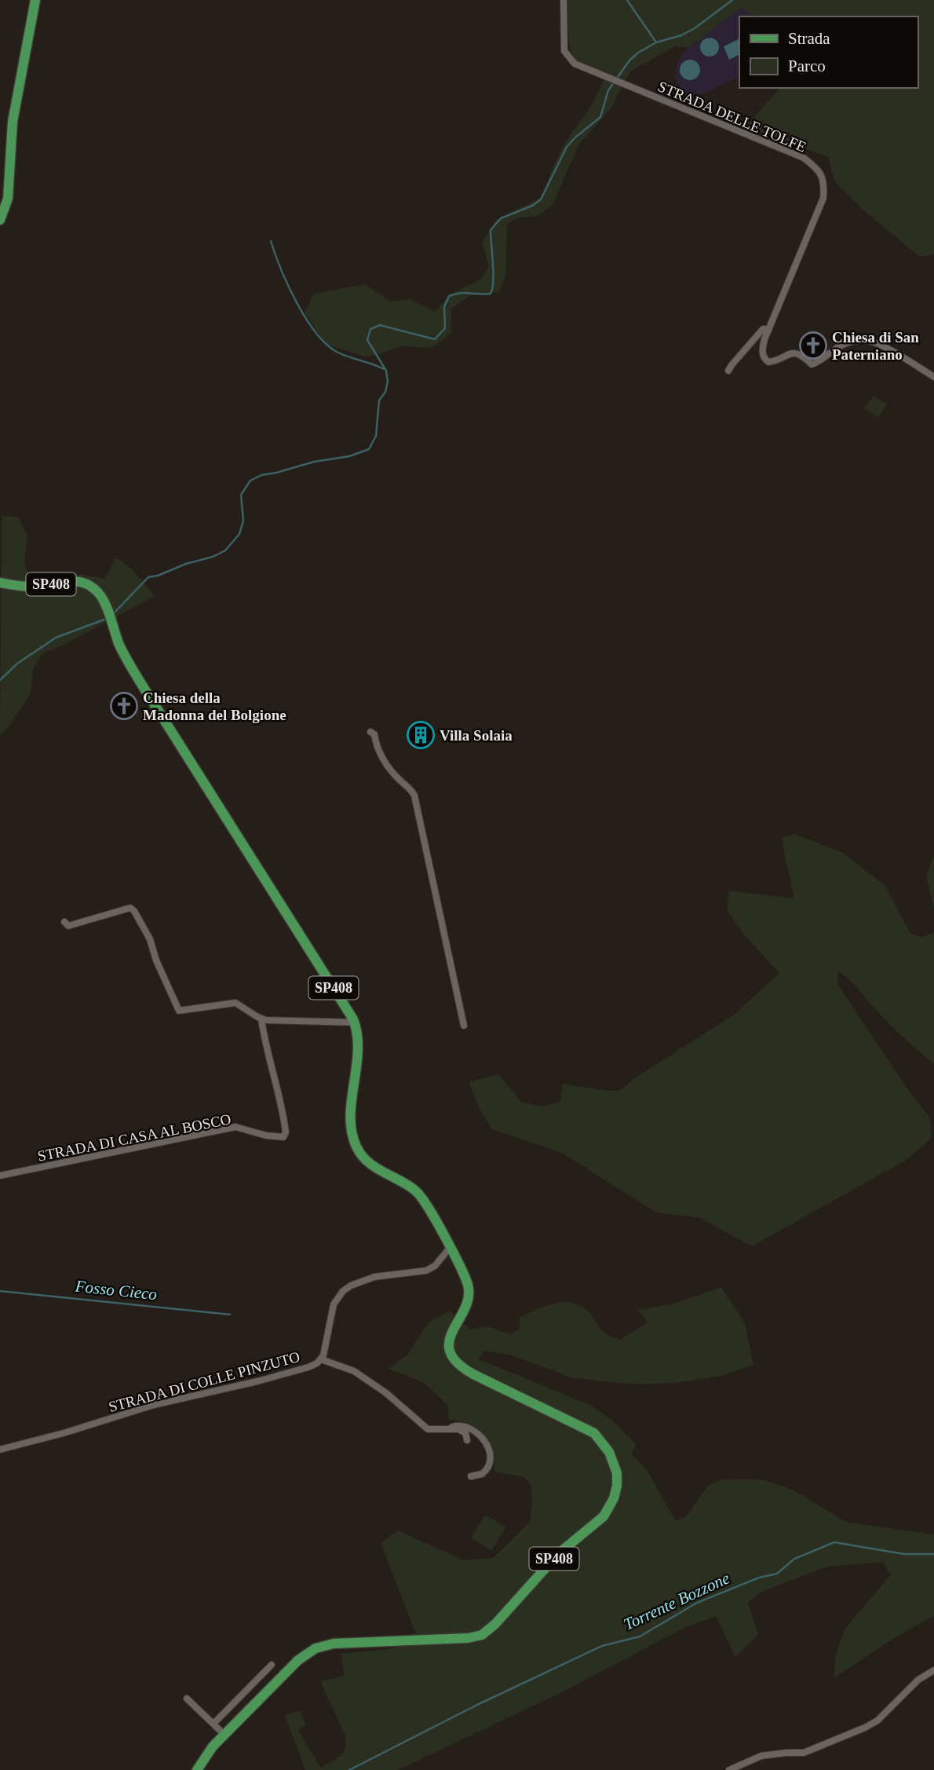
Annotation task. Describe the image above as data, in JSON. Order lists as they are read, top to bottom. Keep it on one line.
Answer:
{"streets":{"main road":["SP408"],"street":["STRADA DELLE TOLFE","STRADA DI CASA AL BOSCO","STRADA DI COLLE PINZUTO"]},"crossings":[["SP408","STRADA DI COLLE PINZUTO"]],"water":["Fosso Cieco","Torrente Bozzone"],"places":{"church":["Chiesa di San Paterniano","Chiesa della Madonna del Bolgione"],"building":["Villa Solaia"]},"legend":["Strada","Parco"]}
